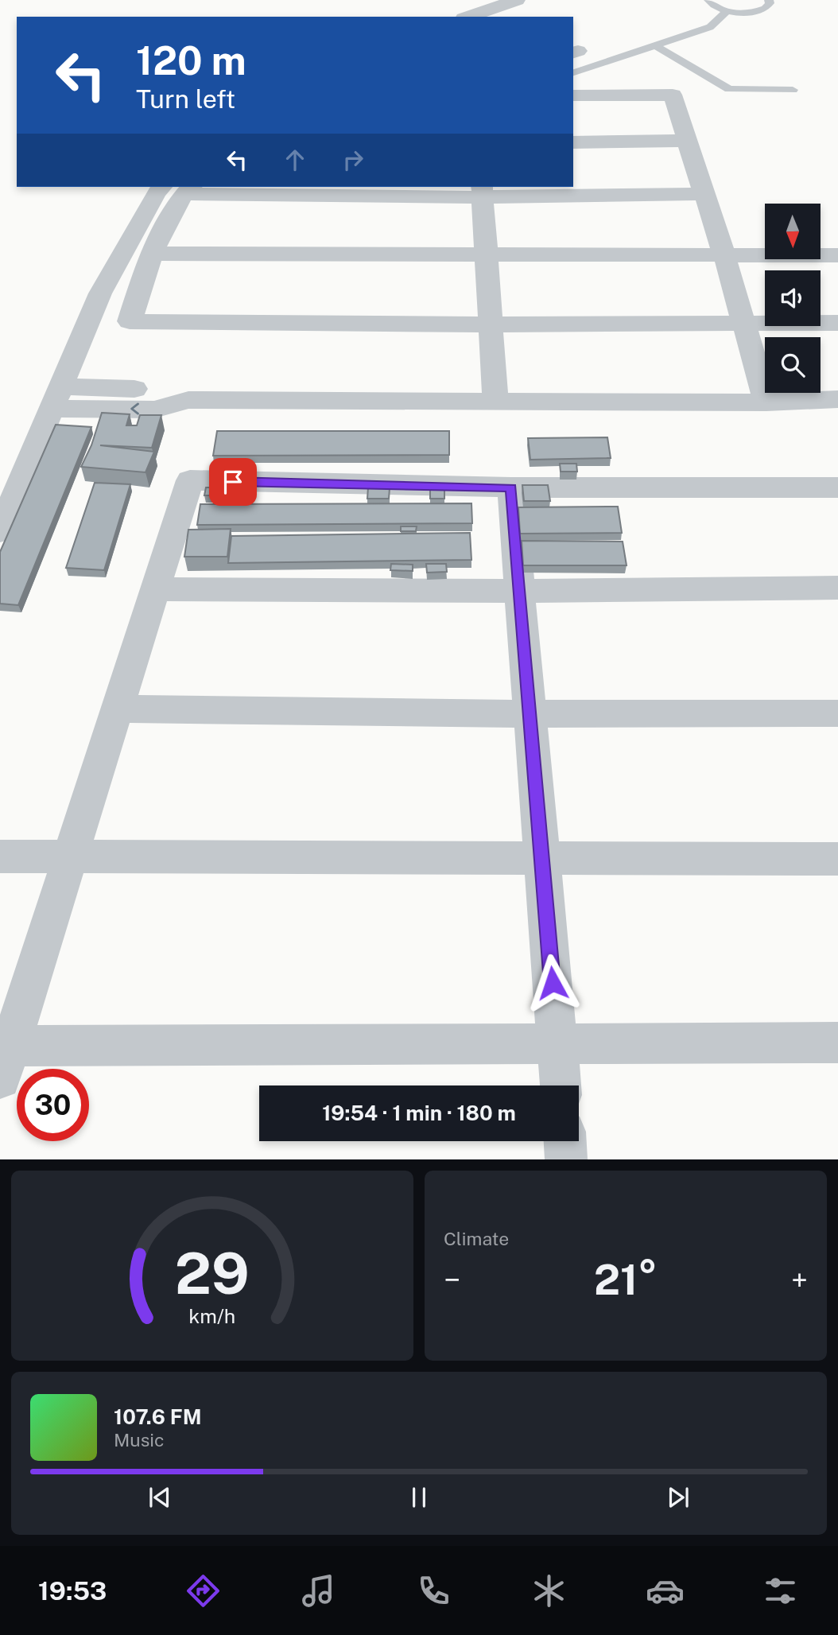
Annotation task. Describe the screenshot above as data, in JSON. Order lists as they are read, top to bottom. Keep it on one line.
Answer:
{"north":"bottom","page":{"turn":["120 m","Turn left"],"limit":"30","trip":"19:54 · 1 min · 180 m","tile":"Climate","heat":["−","21°","+"],"song":["107.6 FM","Music"],"tabs":"19:53","gauge":["29","km/h"]}}
